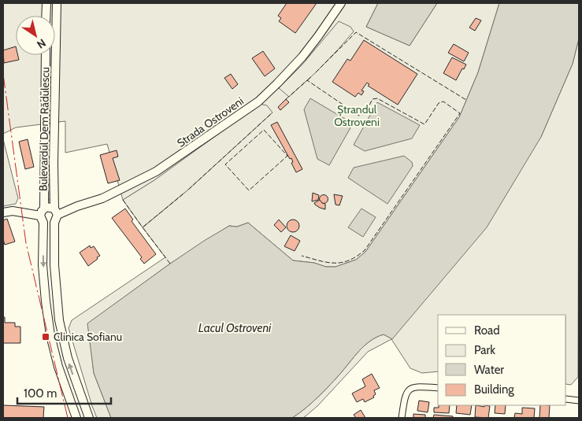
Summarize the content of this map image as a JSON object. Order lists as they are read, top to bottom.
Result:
{
  "streets": {
    "main road": ["Strada Ostroveni", "Bulevardul Dem Rădulescu"]
  },
  "crossings": [
    ["Strada Ostroveni", "Bulevardul Dem Rădulescu"]
  ],
  "water": ["Lacul Ostroveni"],
  "parks": ["Ștrandul Ostroveni"],
  "places": {
    "transit": ["Clinica Sofianu"]
  },
  "legend": [
    "Road",
    "Park",
    "Water",
    "Building"
  ],
  "scale_bar": "100 m",
  "north": "bottom right"
}
